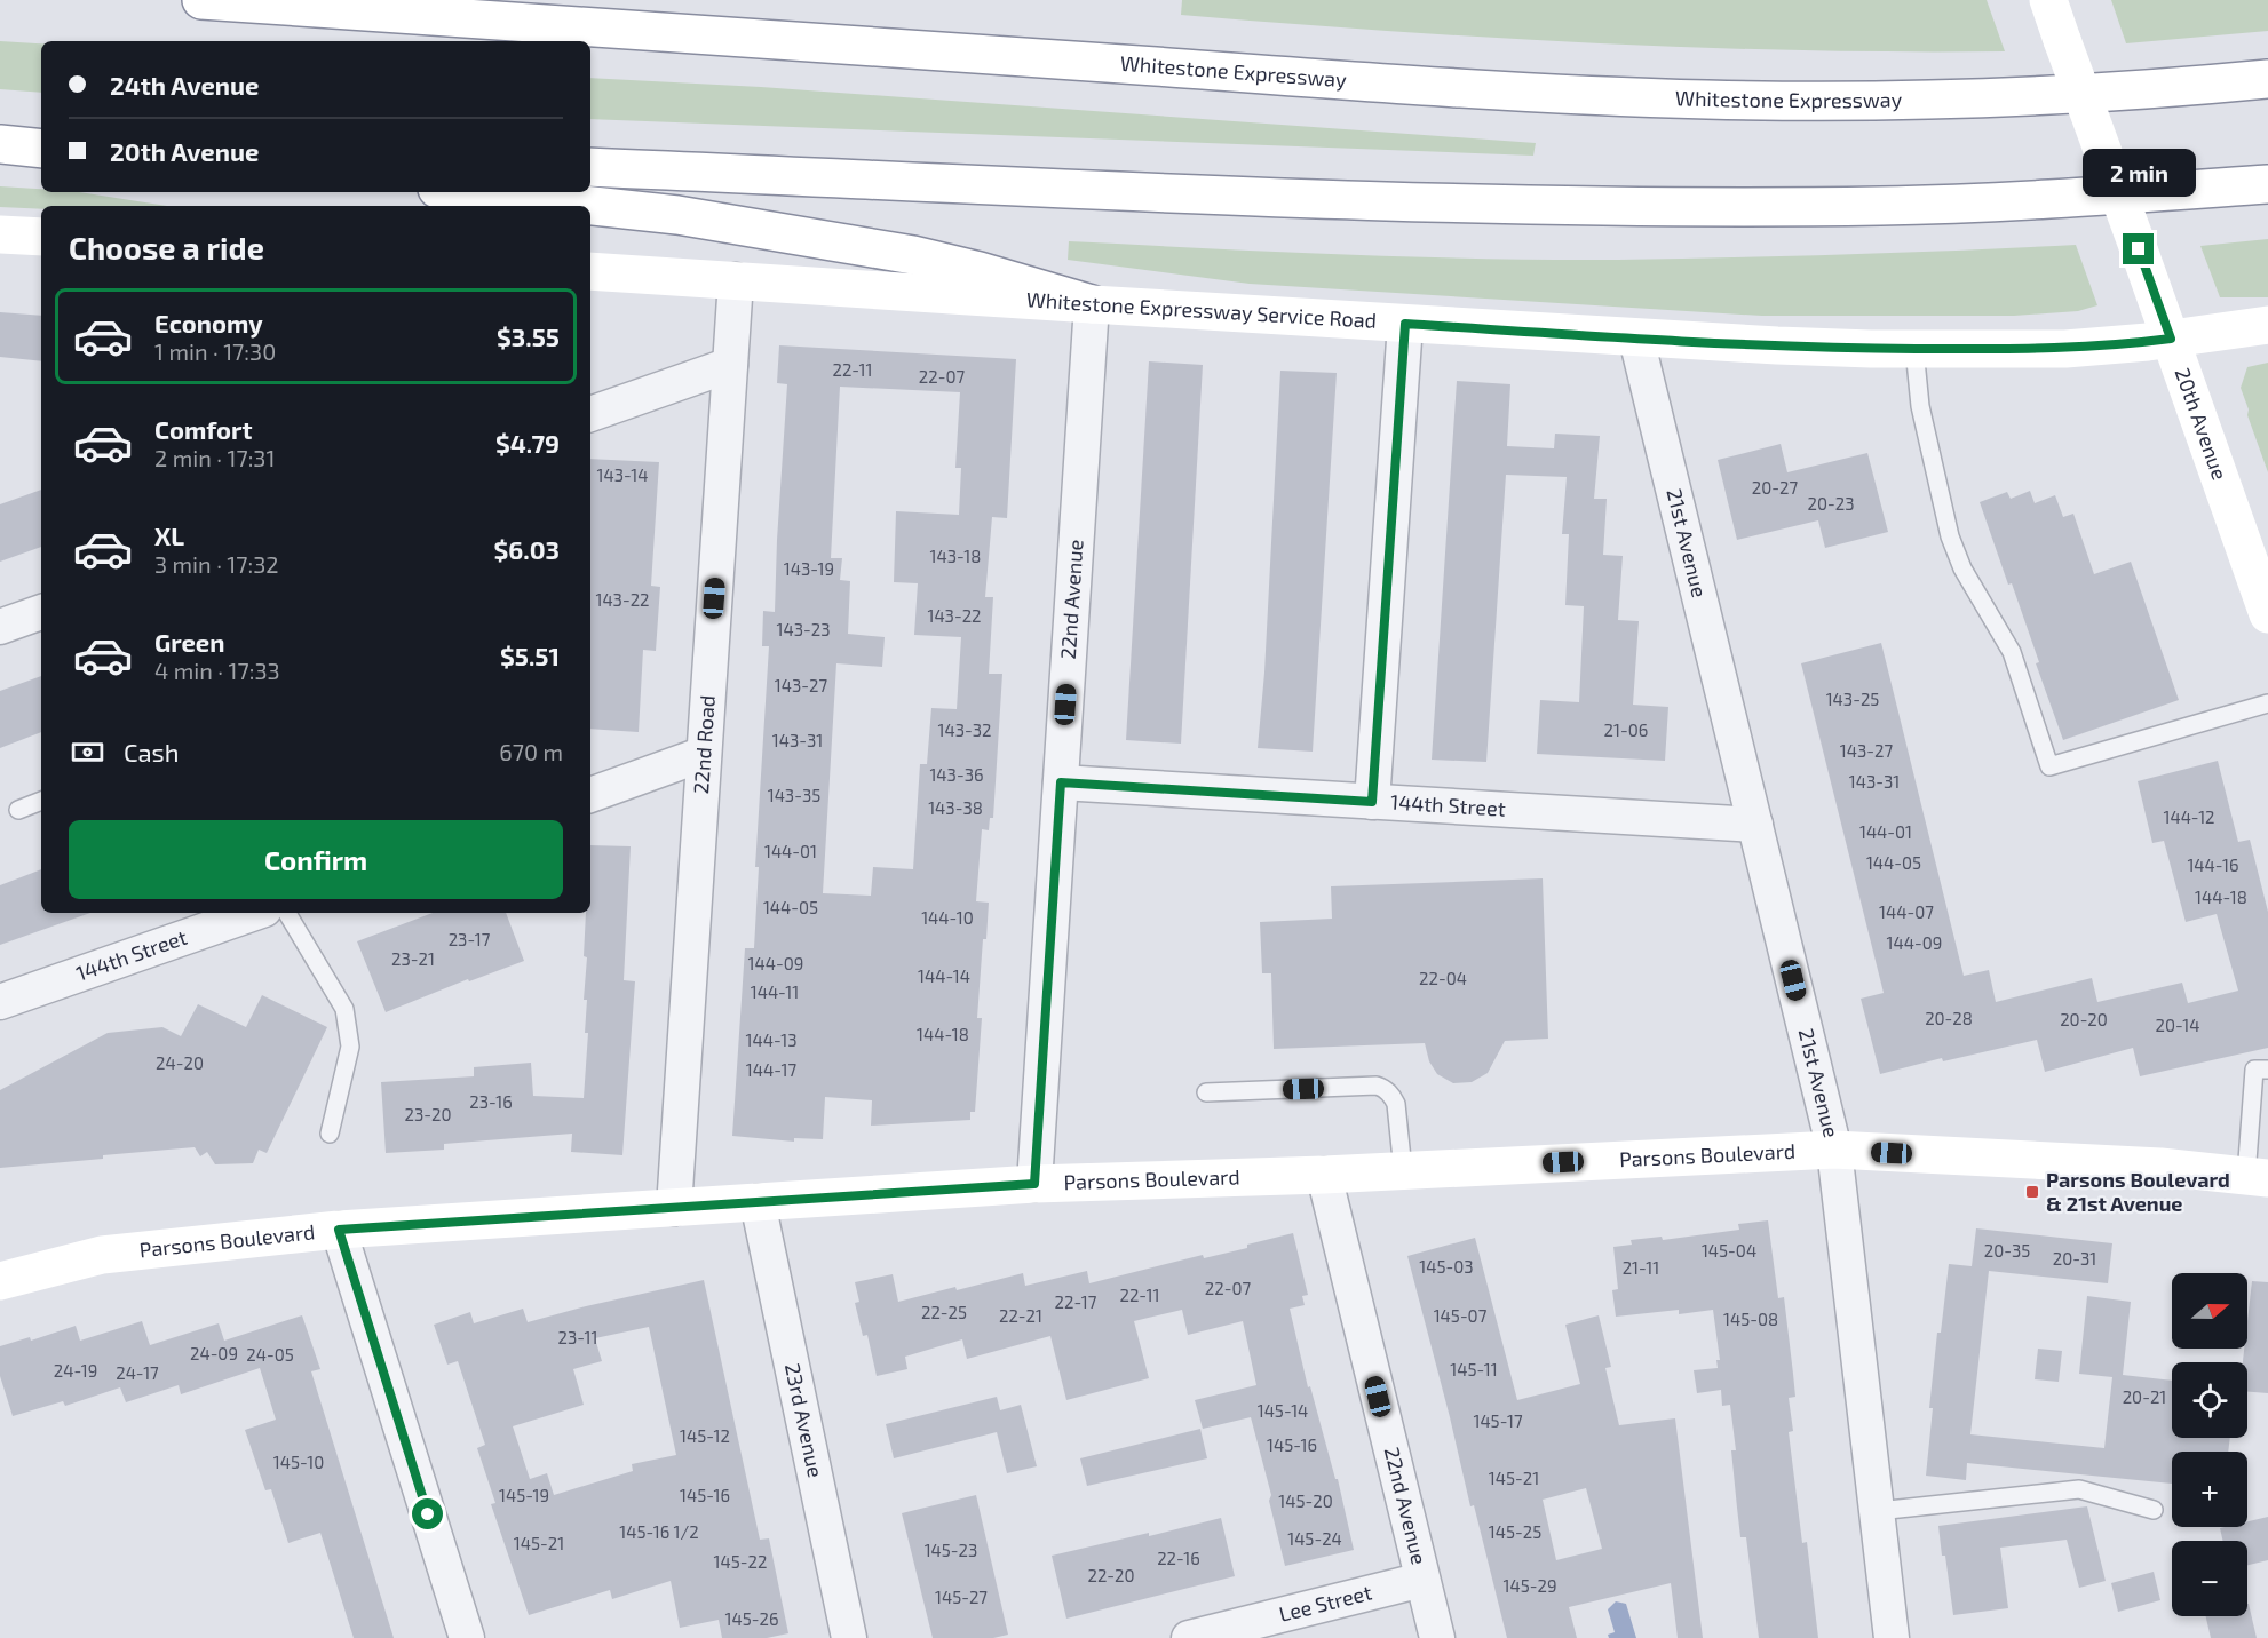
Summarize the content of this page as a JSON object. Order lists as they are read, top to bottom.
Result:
{
  "streets": {
    "main road": [
      "Whitestone Expressway",
      "Whitestone Expressway Service Road",
      "20th Avenue",
      "Parsons Boulevard"
    ],
    "street": [
      "21st Avenue",
      "22nd Avenue",
      "22nd Road",
      "144th Street",
      "23rd Avenue",
      "Lee Street"
    ]
  },
  "crossings": [
    ["Whitestone Expressway Service Road", "20th Avenue"],
    ["Whitestone Expressway Service Road", "21st Avenue"],
    ["Whitestone Expressway Service Road", "22nd Avenue"],
    ["Whitestone Expressway Service Road", "22nd Road"],
    ["21st Avenue", "144th Street"],
    ["21st Avenue", "Parsons Boulevard"],
    ["22nd Avenue", "144th Street"],
    ["22nd Avenue", "Parsons Boulevard"],
    ["22nd Avenue", "Lee Street"],
    ["22nd Road", "Parsons Boulevard"],
    ["Parsons Boulevard", "23rd Avenue"]
  ],
  "places": {
    "transit": ["Parsons Boulevard & 21st Avenue"]
  },
  "house_numbers": [
    "22-11",
    "22-07",
    "143-14",
    "20-27",
    "20-23",
    "143-18",
    "143-19",
    "143-22",
    "143-22",
    "143-23",
    "143-27",
    "143-25",
    "143-32",
    "21-06",
    "143-31",
    "143-27",
    "143-36",
    "143-31",
    "143-35",
    "143-38",
    "144-12",
    "144-01",
    "144-01",
    "144-05",
    "144-16",
    "144-18",
    "144-05",
    "144-07",
    "144-10",
    "23-17",
    "144-09",
    "23-21",
    "144-09",
    "144-14",
    "22-04",
    "144-11",
    "20-28",
    "20-20",
    "20-14",
    "144-18",
    "144-13",
    "24-20",
    "144-17",
    "23-16",
    "23-20",
    "145-04",
    "20-35",
    "20-31",
    "145-03",
    "21-11",
    "22-07",
    "22-11",
    "22-17",
    "22-25",
    "22-21",
    "145-07",
    "145-08",
    "23-11",
    "24-09",
    "24-05",
    "145-11",
    "24-19",
    "24-17",
    "20-21",
    "145-14",
    "145-17",
    "145-12",
    "145-16",
    "145-10",
    "145-21",
    "145-19",
    "145-16",
    "145-20",
    "145-16 1/2",
    "145-25",
    "145-24",
    "145-21",
    "145-23",
    "22-16",
    "145-22",
    "22-20",
    "145-29",
    "145-27",
    "145-26"
  ],
  "north": "right",
  "page": {
    "banner": ["24th Avenue", "20th Avenue"],
    "bubble": "2 min",
    "heading": "Choose a ride",
    "list": [
      {
        "name": "Economy",
        "note": "1 min · 17:30",
        "value": "$3.55"
      },
      {
        "name": "Comfort",
        "note": "2 min · 17:31",
        "value": "$4.79"
      },
      {
        "name": "XL",
        "note": "3 min · 17:32",
        "value": "$6.03"
      },
      {
        "name": "Green",
        "note": "4 min · 17:33",
        "value": "$5.51"
      }
    ],
    "pay": ["Cash", "670 m"],
    "buttons": "Confirm",
    "map_buttons": ["+", "−"]
  }
}
